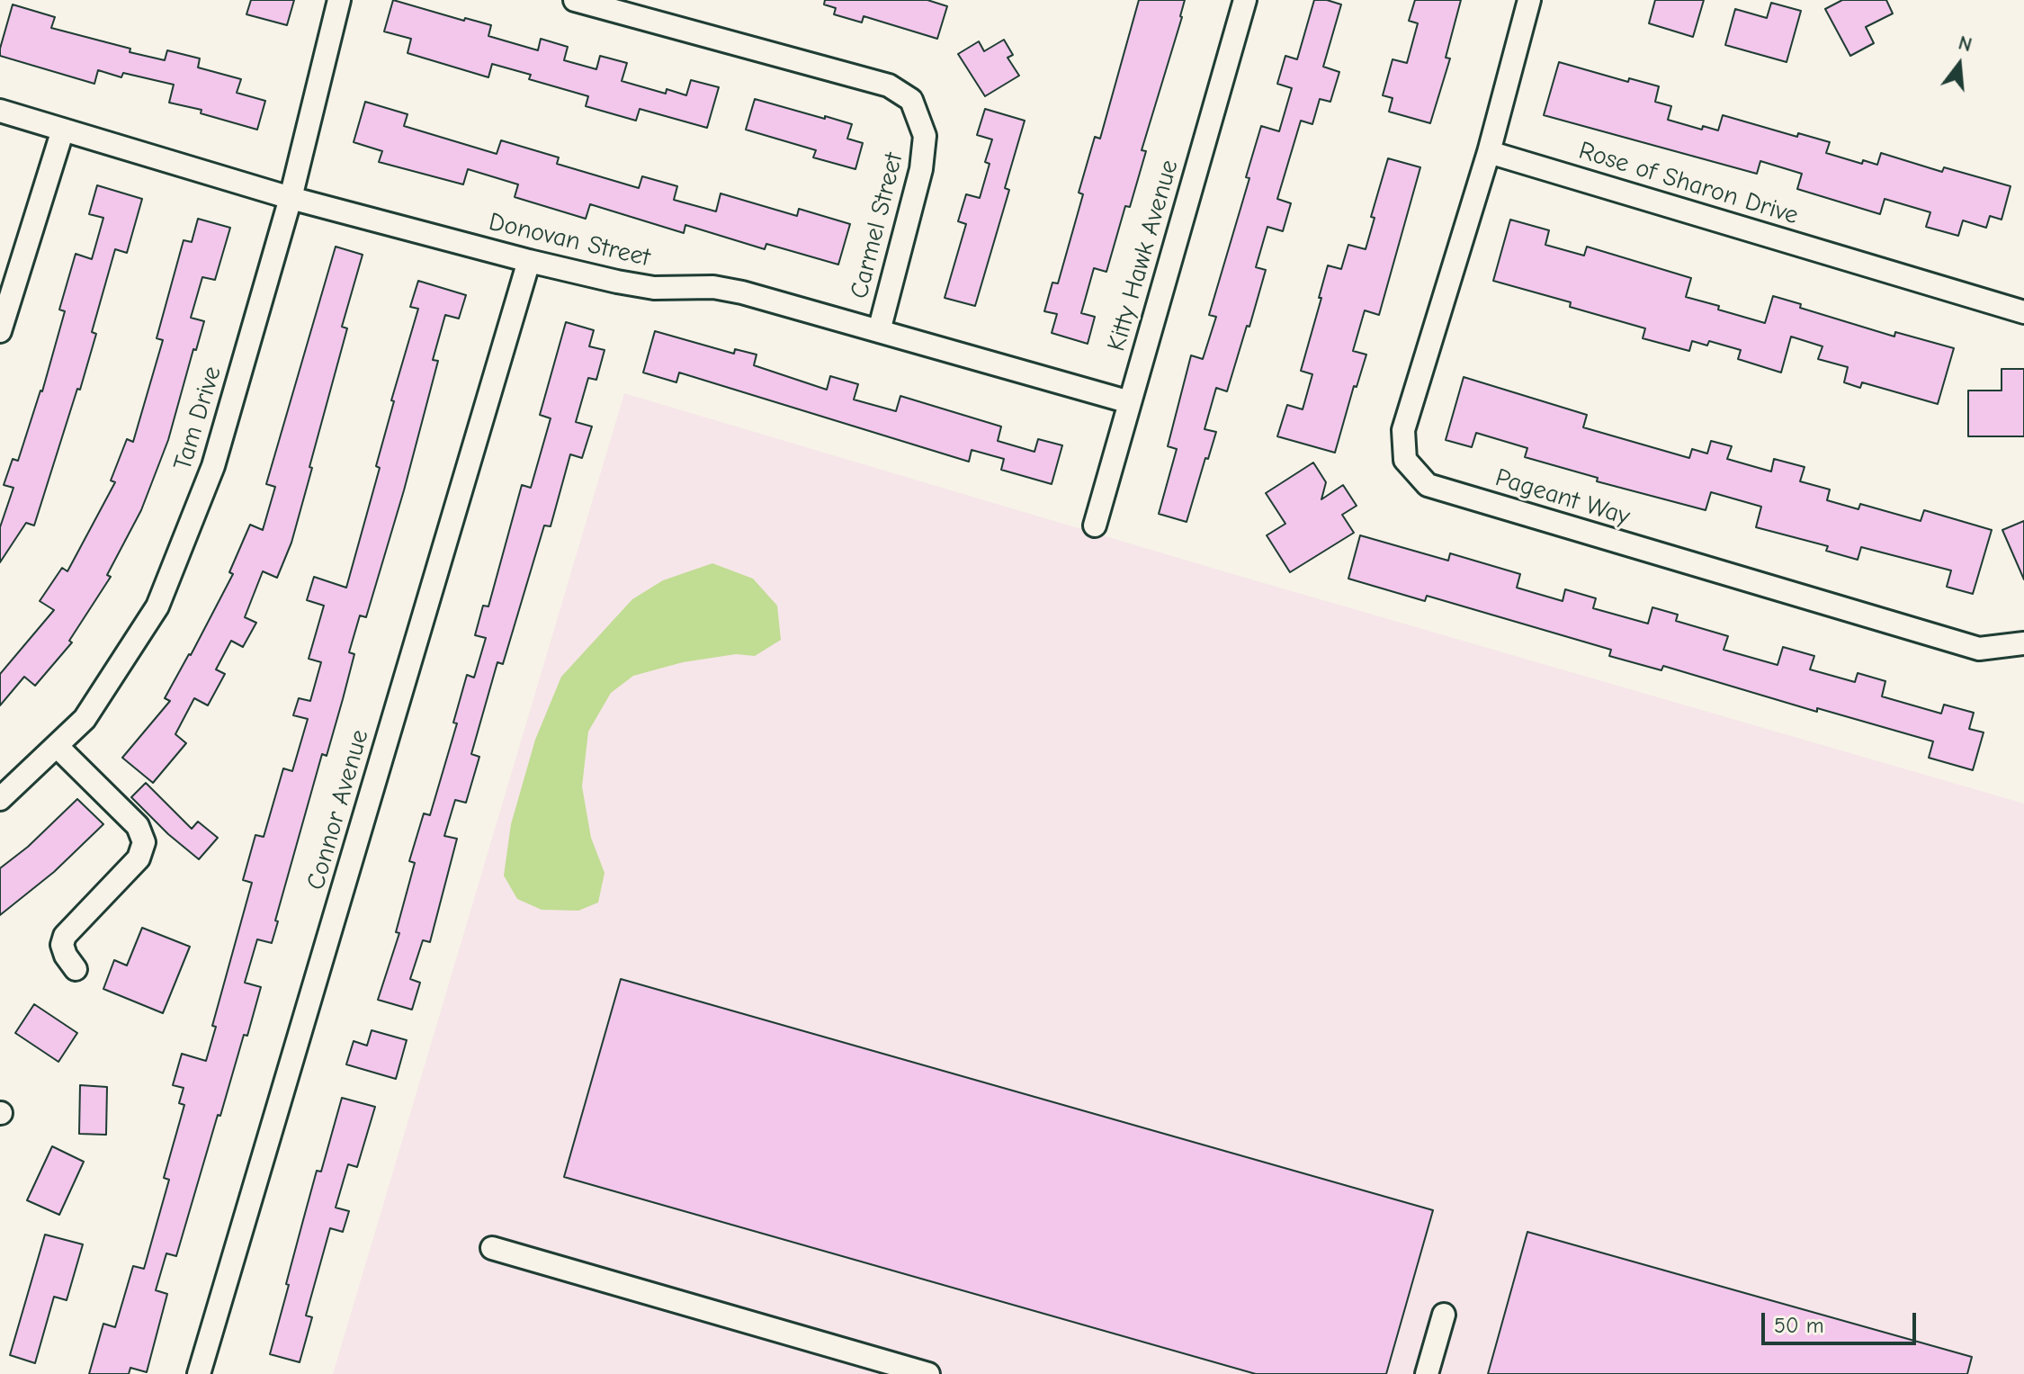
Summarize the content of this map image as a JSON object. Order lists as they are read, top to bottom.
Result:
{
  "streets": {
    "street": [
      "Rose of Sharon Drive",
      "Carmel Street",
      "Donovan Street",
      "Kitty Hawk Avenue",
      "Tam Drive",
      "Pageant Way",
      "Connor Avenue"
    ]
  },
  "crossings": [
    ["Rose of Sharon Drive", "Pageant Way"],
    ["Carmel Street", "Donovan Street"],
    ["Donovan Street", "Kitty Hawk Avenue"],
    ["Donovan Street", "Tam Drive"],
    ["Donovan Street", "Connor Avenue"]
  ],
  "scale_bar": "50 m",
  "north": "top"
}
